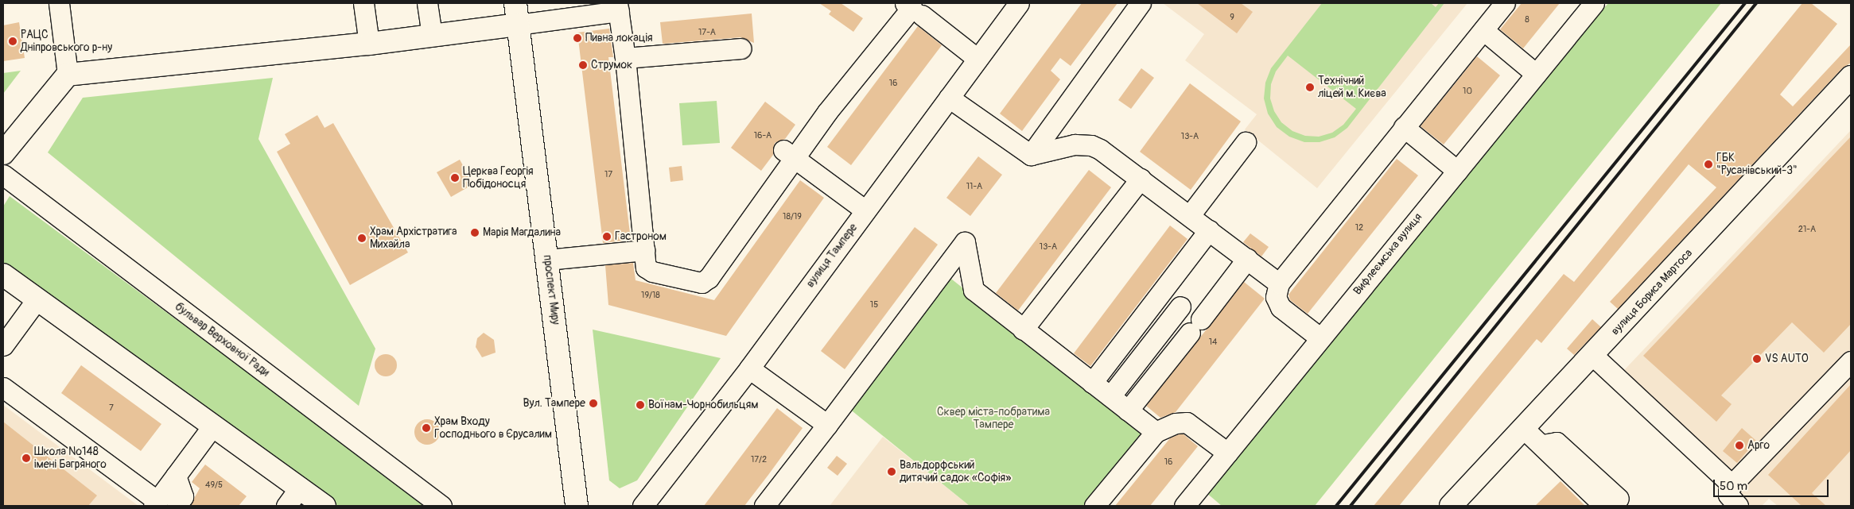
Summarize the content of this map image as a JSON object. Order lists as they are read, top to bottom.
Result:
{
  "streets": {
    "main road": ["проспект Миру", "вулиця Бориса Мартоса"],
    "street": ["Вифлеємська вулиця", "вулиця Тампере", "бульвар Верховної Ради"]
  },
  "parks": ["Сквер міста-побратима Тампере"],
  "places": [
    "Пивна локація",
    "РАЦС Дніпровського р-ну",
    "Струмок",
    "Технічний ліцей м. Києва",
    "ГБК \"Русанівський-3\"",
    "Церква Георгія Побідоносця",
    "Марія Магдалина",
    "Гастроном",
    "Храм Архістратига Михайла",
    "VS AUTO",
    "Вул. Тампере",
    "Воїнам-Чорнобильцям",
    "Храм Входу Господнього в Єрусалим",
    "Арго",
    "Школа №148 імені Багряного",
    "Вальдорфський дитячий садок «Софія»"
  ],
  "house_numbers": [
    "9",
    "8",
    "17-А",
    "16",
    "10",
    "16-А",
    "13-А",
    "17",
    "11-А",
    "18/19",
    "12",
    "21-А",
    "13-А",
    "19/18",
    "15",
    "14",
    "7",
    "17/2",
    "16",
    "49/5"
  ],
  "scale_bar": "50 m"
}
